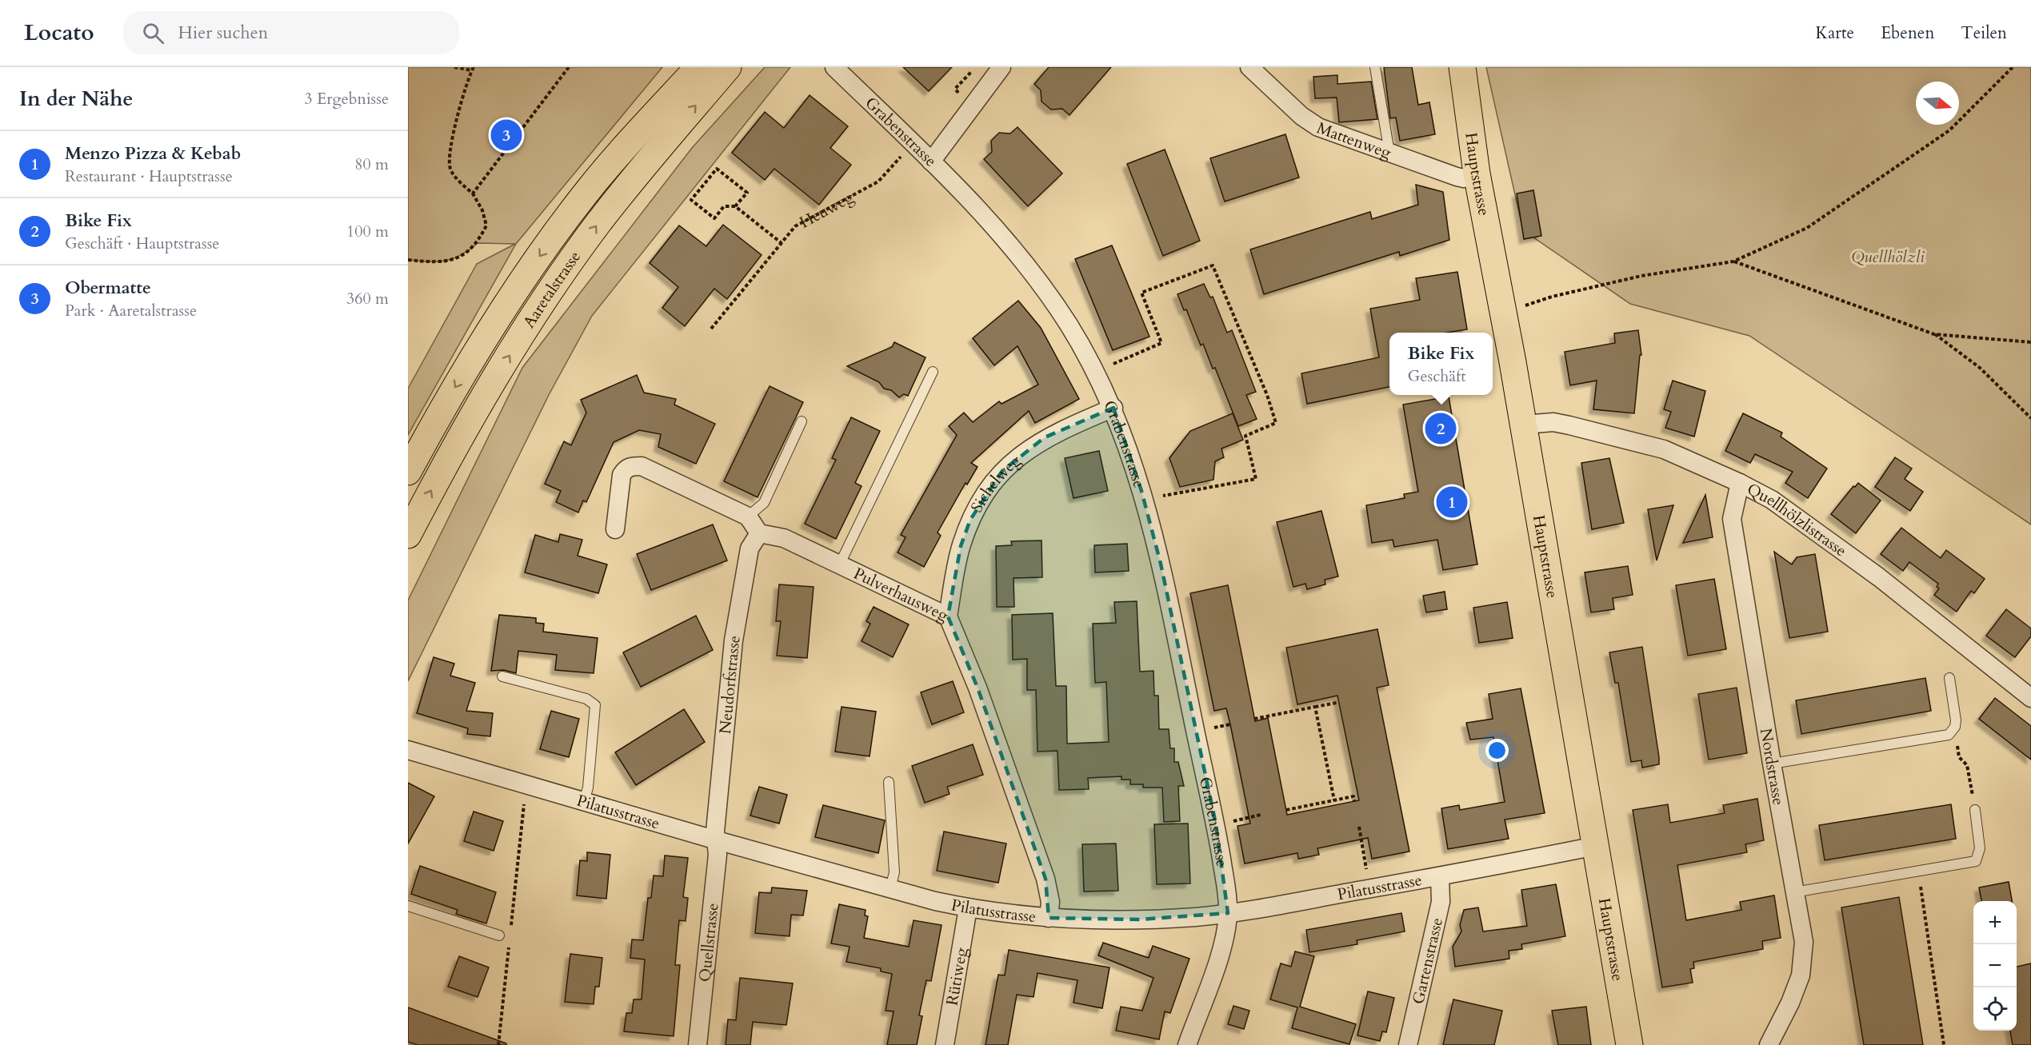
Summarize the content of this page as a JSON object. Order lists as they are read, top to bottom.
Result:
{
  "streets": {
    "main road": ["Hauptstrasse", "Aaretalstrasse"],
    "street": [
      "Grabenstrasse",
      "Mattenweg",
      "Sichelweg",
      "Quellhölzlistrasse",
      "Pulverhausweg",
      "Neudorfstrasse",
      "Nordstrasse",
      "Pilatusstrasse",
      "Quellstrasse",
      "Gartenstrasse",
      "Rütiweg"
    ],
    "path": ["Heuweg"]
  },
  "crossings": [
    ["Grabenstrasse", "Heuweg"],
    ["Grabenstrasse", "Sichelweg"],
    ["Grabenstrasse", "Pilatusstrasse"],
    ["Mattenweg", "Hauptstrasse"],
    ["Hauptstrasse", "Quellhölzlistrasse"],
    ["Hauptstrasse", "Pilatusstrasse"],
    ["Sichelweg", "Pulverhausweg"],
    ["Quellhölzlistrasse", "Nordstrasse"],
    ["Pulverhausweg", "Neudorfstrasse"],
    ["Pulverhausweg", "Pilatusstrasse"],
    ["Neudorfstrasse", "Pilatusstrasse"],
    ["Neudorfstrasse", "Quellstrasse"],
    ["Pilatusstrasse", "Quellstrasse"],
    ["Pilatusstrasse", "Gartenstrasse"],
    ["Pilatusstrasse", "Rütiweg"]
  ],
  "parks": ["Quellhölzli"],
  "north": "right",
  "page": {
    "header": "Locato",
    "search": "Hier suchen",
    "nav": ["Karte", "Ebenen", "Teilen"],
    "heading": ["In der Nähe", "3 Ergebnisse"],
    "pins": ["3", "2", "1"],
    "list": [
      {
        "mark": "1",
        "name": "Menzo Pizza & Kebab",
        "note": "Restaurant · Hauptstrasse",
        "value": "80 m"
      },
      {
        "mark": "2",
        "name": "Bike Fix",
        "note": "Geschäft · Hauptstrasse",
        "value": "100 m"
      },
      {
        "mark": "3",
        "name": "Obermatte",
        "note": "Park · Aaretalstrasse",
        "value": "360 m"
      }
    ],
    "popup": ["Bike Fix", "Geschäft"],
    "map_buttons": ["+", "−"]
  }
}
